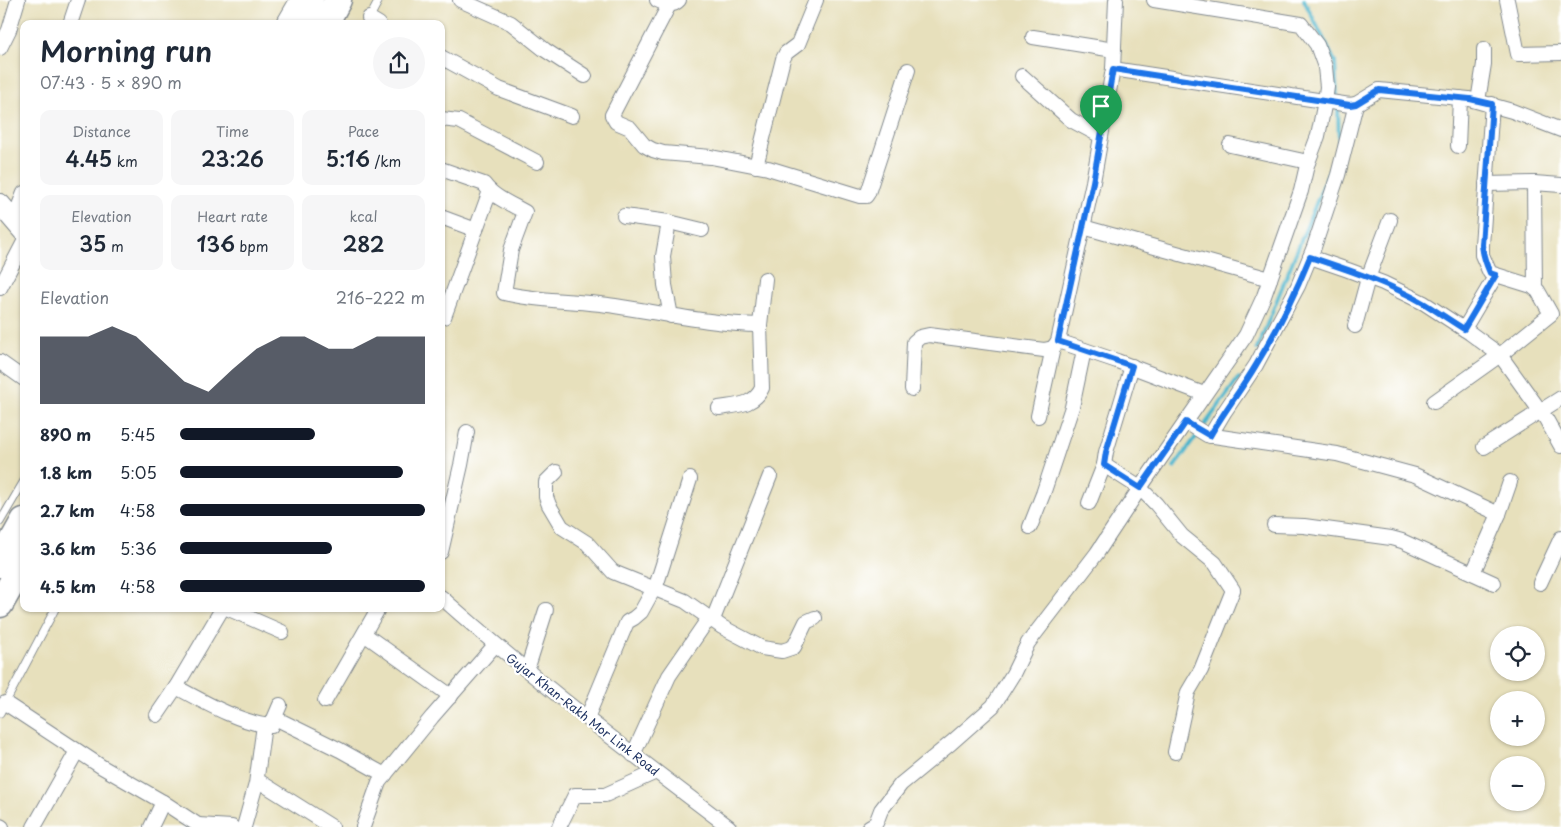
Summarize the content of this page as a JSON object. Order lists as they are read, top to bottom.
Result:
{
  "streets": {
    "street": ["Gujar Khan-Rakh Mor Link Road"]
  },
  "page": {
    "heading": ["Morning run", "07:43 · 5 × 890 m"],
    "stats": [
      ["Distance", "4.45 km"],
      ["Time", "23:26"],
      ["Pace", "5:16 /km"],
      ["Elevation", "35 m"],
      ["Heart rate", "136 bpm"],
      ["kcal", "282"]
    ],
    "chart": ["Elevation", "216–222 m"],
    "list": [
      {
        "name": "890 m",
        "note": "5:45"
      },
      {
        "name": "1.8 km",
        "note": "5:05"
      },
      {
        "name": "2.7 km",
        "note": "4:58"
      },
      {
        "name": "3.6 km",
        "note": "5:36"
      },
      {
        "name": "4.5 km",
        "note": "4:58"
      }
    ],
    "map_buttons": ["+", "−"]
  }
}
